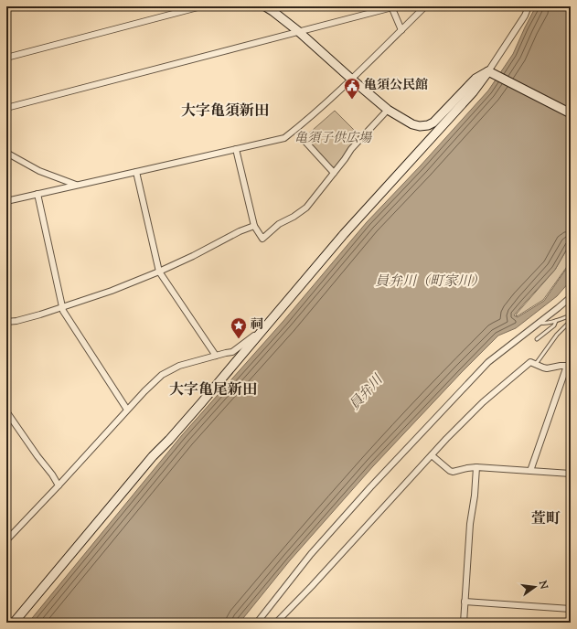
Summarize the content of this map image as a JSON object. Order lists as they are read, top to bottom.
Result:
{
  "districts": ["大字亀須新田", "大字亀尾新田", "萱町"],
  "water": ["員弁川（町家川）", "員弁川"],
  "parks": ["亀須子供広場"],
  "places": {
    "public building": ["亀須公民館"],
    "place": ["祠"]
  },
  "north": "right"
}
